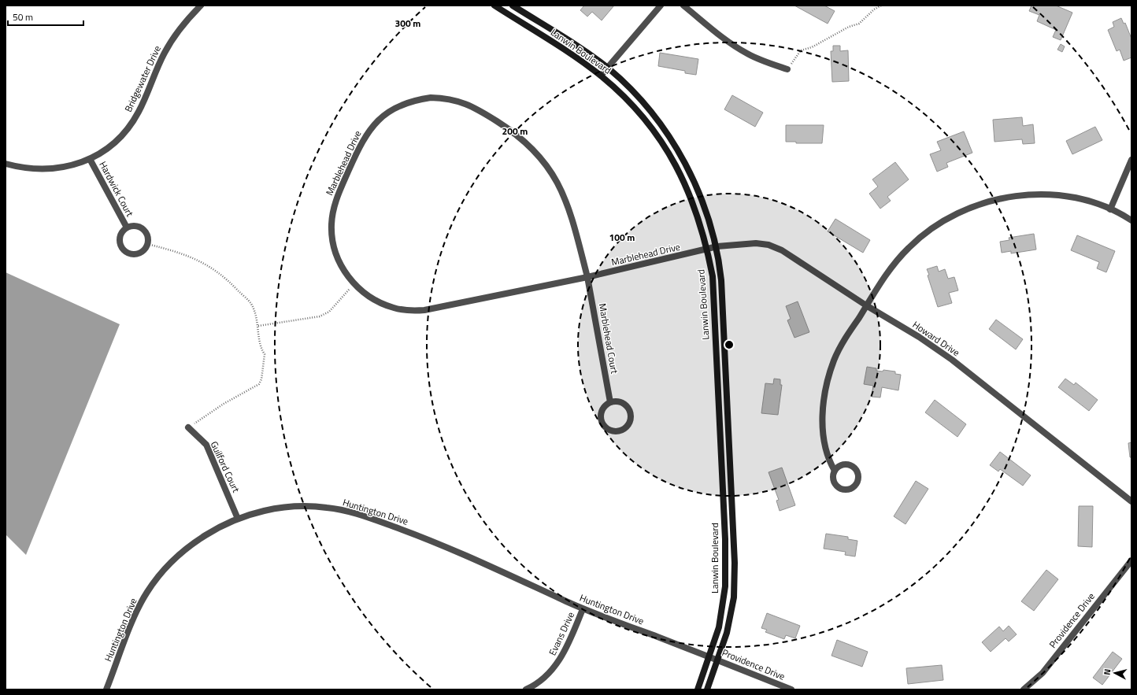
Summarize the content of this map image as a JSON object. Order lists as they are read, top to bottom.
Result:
{
  "streets": {
    "street": [
      "Lanwin Boulevard",
      "Bridgewater Drive",
      "Marblehead Drive",
      "Hardwick Court",
      "Marblehead Court",
      "Howard Drive",
      "Guilford Court",
      "Huntington Drive",
      "Providence Drive",
      "Evans Drive"
    ]
  },
  "crossings": [
    ["Lanwin Boulevard", "Marblehead Drive"],
    ["Lanwin Boulevard", "Howard Drive"],
    ["Lanwin Boulevard", "Huntington Drive"],
    ["Lanwin Boulevard", "Providence Drive"],
    ["Bridgewater Drive", "Hardwick Court"],
    ["Marblehead Drive", "Marblehead Court"],
    ["Marblehead Drive", "Howard Drive"],
    ["Guilford Court", "Huntington Drive"],
    ["Huntington Drive", "Providence Drive"],
    ["Huntington Drive", "Evans Drive"]
  ],
  "scale_bar": "50 m",
  "north": "left",
  "rings": ["300 m", "200 m", "100 m"]
}
